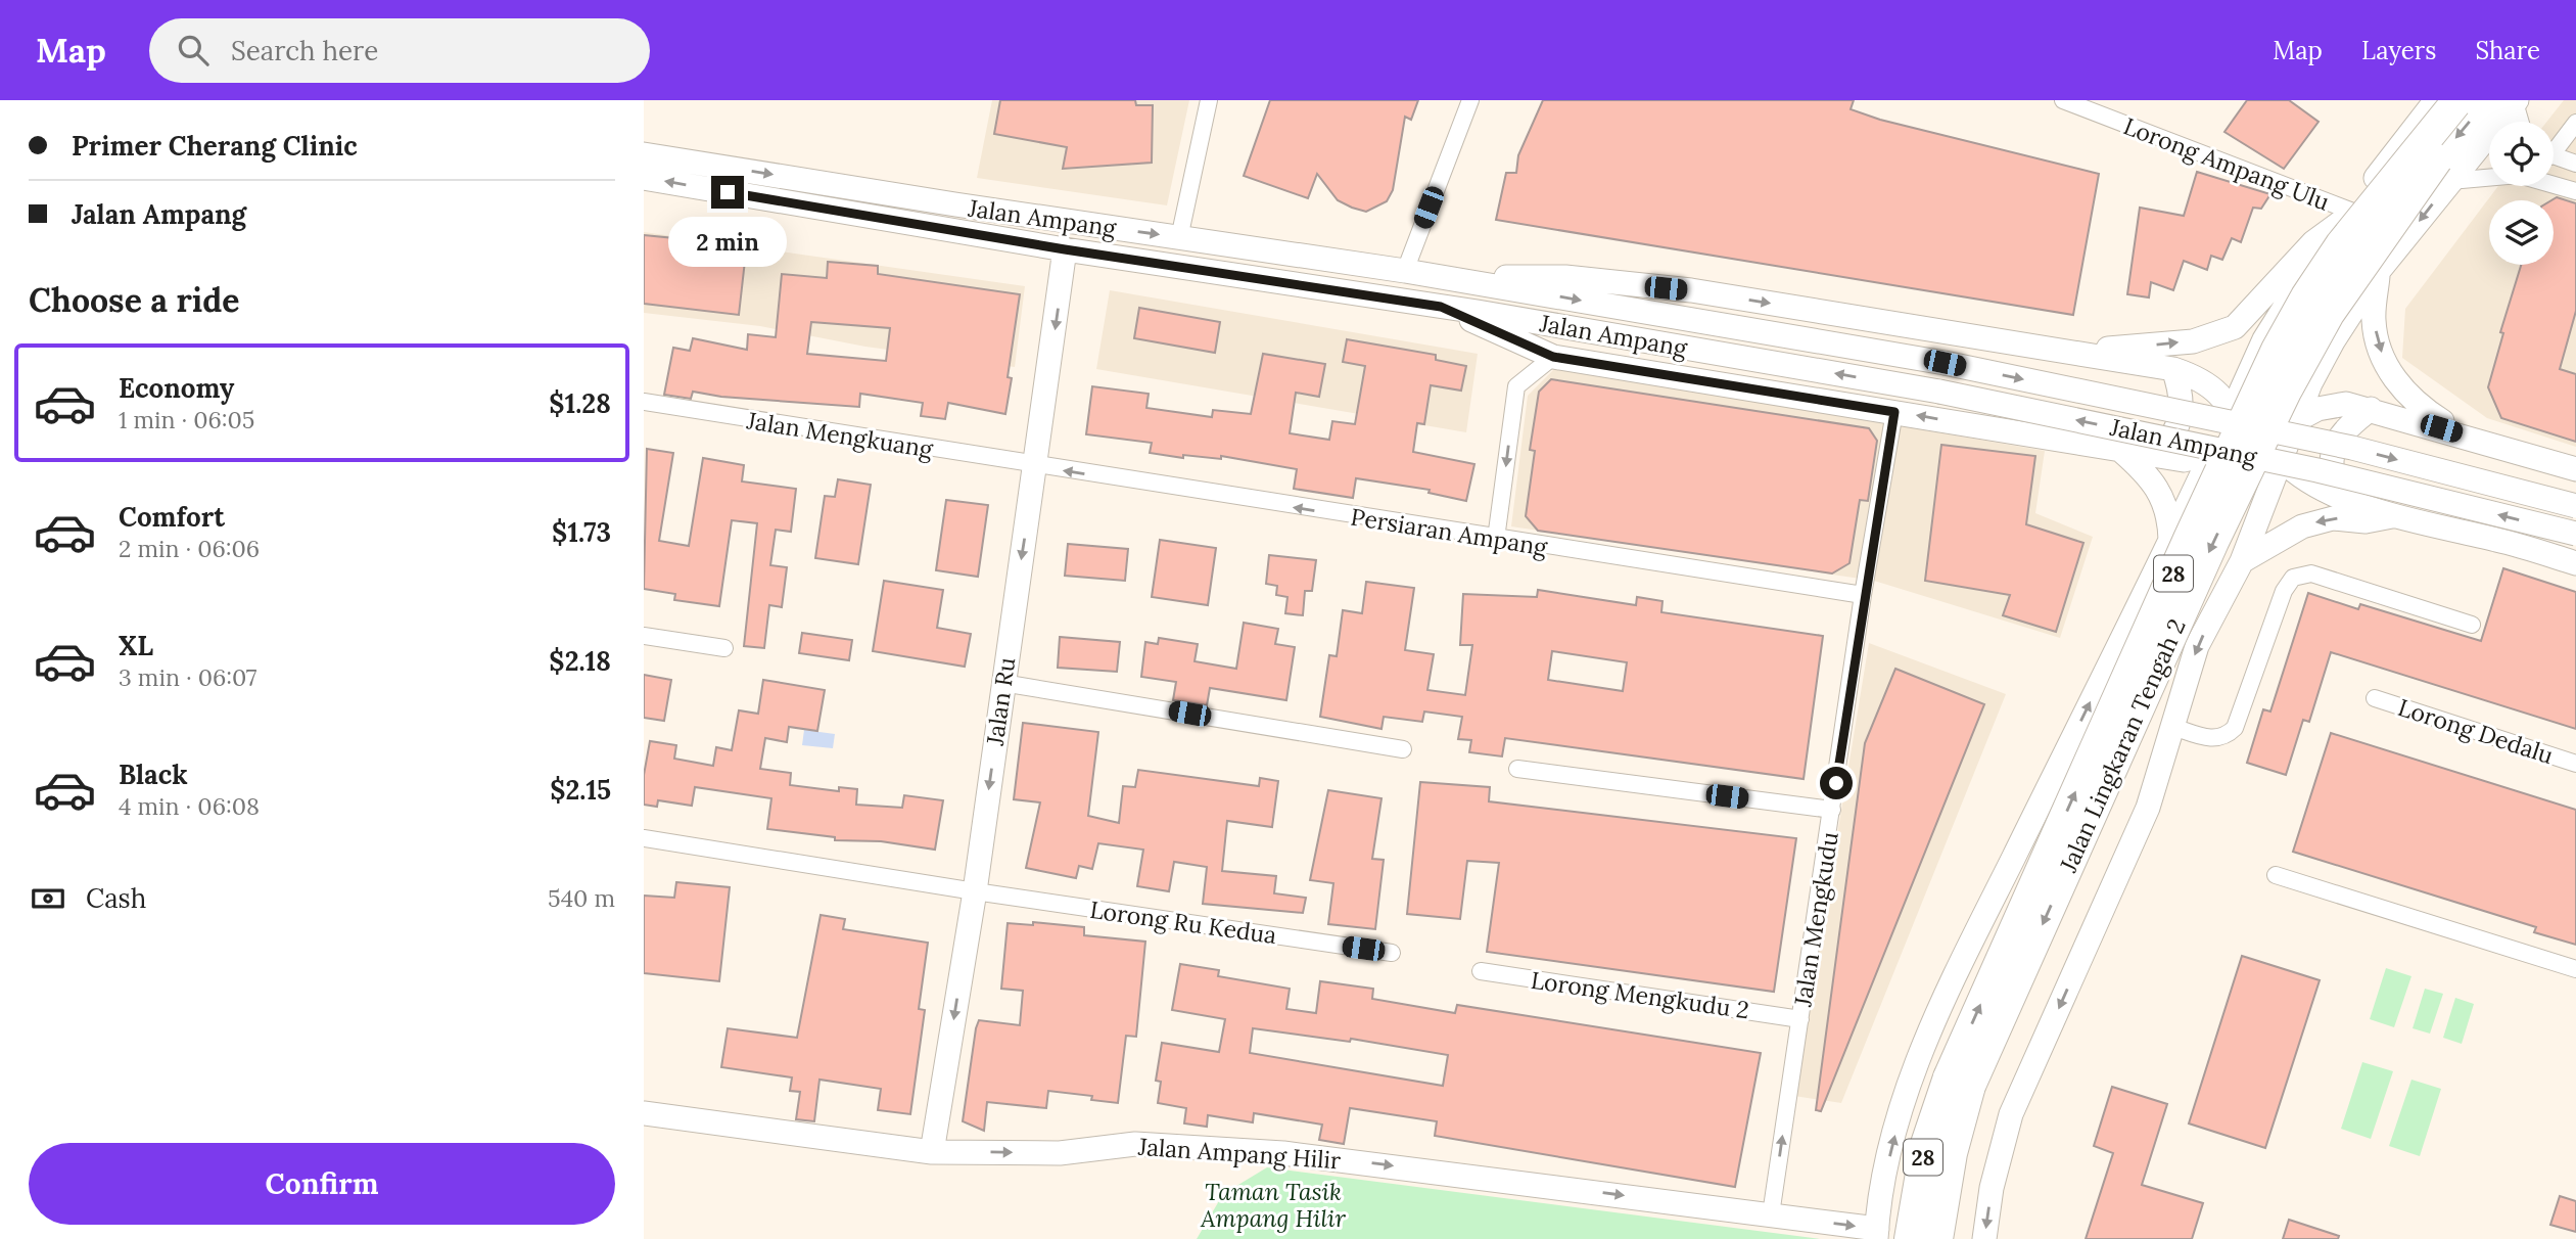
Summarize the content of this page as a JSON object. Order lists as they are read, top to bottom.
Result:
{
  "streets": {
    "highway": ["28", "Jalan Lingkaran Tengah 2"],
    "main road": ["Jalan Ampang", "Jalan Ru", "Jalan Ampang Hilir"],
    "street": [
      "Lorong Ampang Ulu",
      "Jalan Mengkuang",
      "Persiaran Ampang",
      "Lorong Dedalu",
      "Jalan Mengkudu",
      "Lorong Ru Kedua",
      "Lorong Mengkudu 2"
    ]
  },
  "crossings": [
    ["Jalan Ampang", "Jalan Ru"],
    ["Jalan Mengkuang", "Persiaran Ampang"],
    ["Jalan Mengkuang", "Jalan Ru"],
    ["Persiaran Ampang", "Jalan Ru"],
    ["Persiaran Ampang", "Jalan Mengkudu"],
    ["Jalan Ru", "Lorong Ru Kedua"],
    ["Jalan Ru", "Jalan Ampang Hilir"],
    ["Jalan Mengkudu", "Lorong Mengkudu 2"],
    ["Jalan Mengkudu", "Jalan Ampang Hilir"]
  ],
  "one_way": ["Persiaran Ampang", "Jalan Ru", "Jalan Ampang Hilir"],
  "parks": ["Taman Tasik Ampang Hilir"],
  "page": {
    "header": "Map",
    "search": "Search here",
    "nav": ["Map", "Layers", "Share"],
    "banner": ["Primer Cherang Clinic", "Jalan Ampang"],
    "bubble": "2 min",
    "heading": "Choose a ride",
    "list": [
      {
        "name": "Economy",
        "note": "1 min · 06:05",
        "value": "$1.28"
      },
      {
        "name": "Comfort",
        "note": "2 min · 06:06",
        "value": "$1.73"
      },
      {
        "name": "XL",
        "note": "3 min · 06:07",
        "value": "$2.18"
      },
      {
        "name": "Black",
        "note": "4 min · 06:08",
        "value": "$2.15"
      }
    ],
    "pay": ["Cash", "540 m"],
    "buttons": "Confirm"
  }
}
